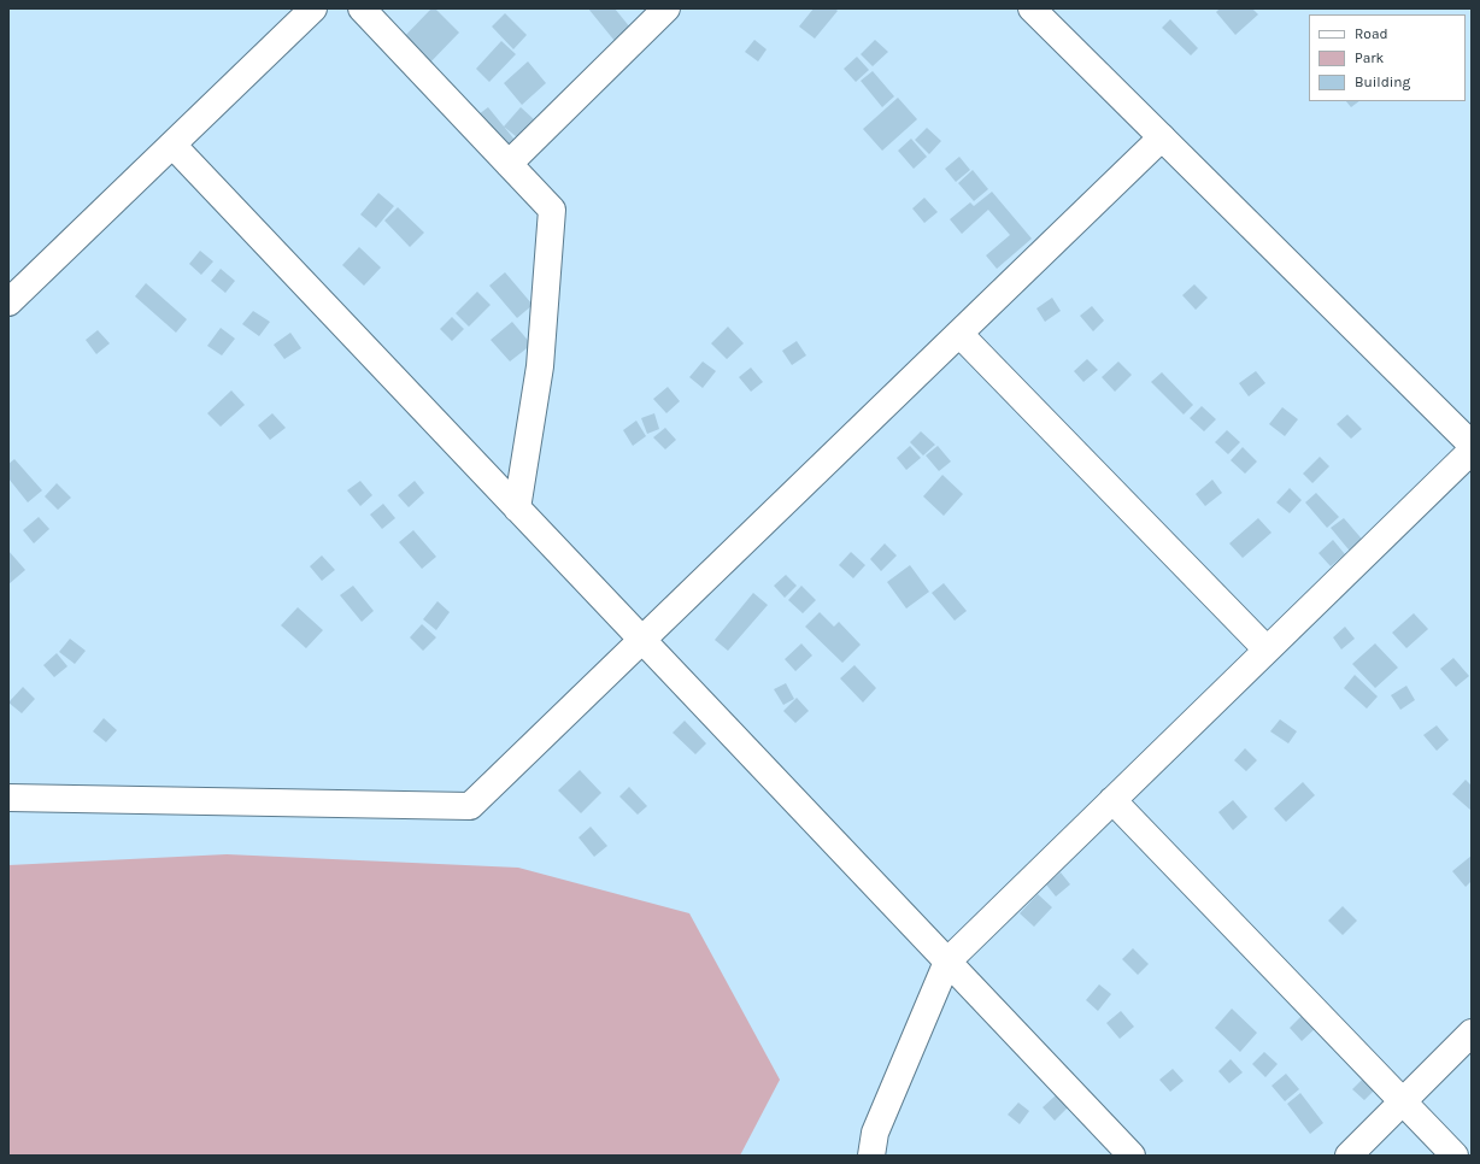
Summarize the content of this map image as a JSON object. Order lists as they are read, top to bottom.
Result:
{
  "legend": ["Road", "Park", "Building"]
}
